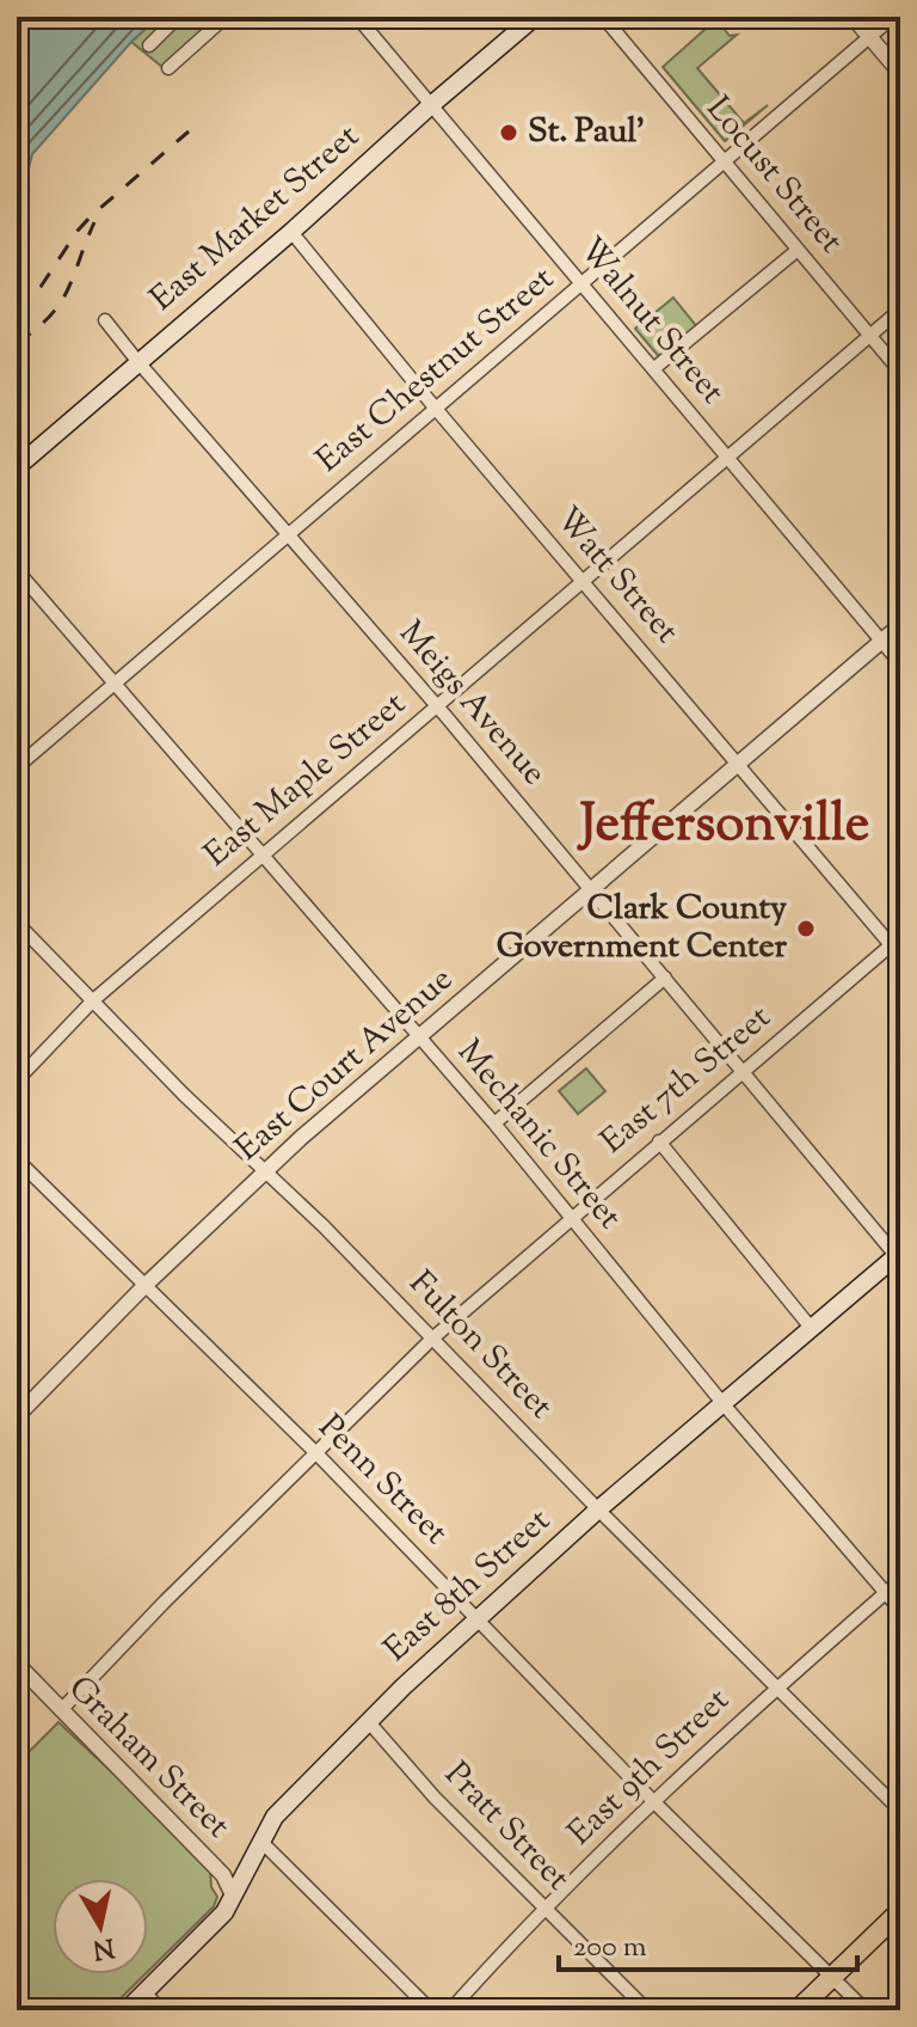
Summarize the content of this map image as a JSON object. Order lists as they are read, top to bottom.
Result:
{
  "streets": {
    "main road": ["East Market Street", "East 8th Street"],
    "street": [
      "Locust Street",
      "Walnut Street",
      "East Chestnut Street",
      "Watt Street",
      "Meigs Avenue",
      "East Maple Street",
      "East Court Avenue",
      "East 7th Street",
      "Mechanic Street",
      "Fulton Street",
      "Penn Street",
      "Graham Street",
      "East 9th Street",
      "Pratt Street"
    ]
  },
  "crossings": [
    ["Locust Street", "East Chestnut Street"],
    ["Locust Street", "East Maple Street"],
    ["East Market Street", "Walnut Street"],
    ["East Market Street", "Watt Street"],
    ["East Market Street", "Meigs Avenue"],
    ["Walnut Street", "East Chestnut Street"],
    ["Walnut Street", "East Maple Street"],
    ["Walnut Street", "East Court Avenue"],
    ["East Chestnut Street", "Watt Street"],
    ["East Chestnut Street", "Meigs Avenue"],
    ["East Chestnut Street", "Mechanic Street"],
    ["Watt Street", "East Maple Street"],
    ["Watt Street", "East Court Avenue"],
    ["Watt Street", "East 7th Street"],
    ["Meigs Avenue", "East Maple Street"],
    ["Meigs Avenue", "East Court Avenue"],
    ["Meigs Avenue", "East 7th Street"],
    ["Meigs Avenue", "East 8th Street"],
    ["East Maple Street", "Mechanic Street"],
    ["East Maple Street", "Fulton Street"],
    ["East Court Avenue", "Mechanic Street"],
    ["East Court Avenue", "Fulton Street"],
    ["East Court Avenue", "Penn Street"],
    ["East 7th Street", "Mechanic Street"],
    ["East 7th Street", "Fulton Street"],
    ["East 7th Street", "Penn Street"],
    ["East 7th Street", "Graham Street"],
    ["Mechanic Street", "East 8th Street"],
    ["Mechanic Street", "East 9th Street"],
    ["Fulton Street", "East 8th Street"],
    ["Fulton Street", "East 9th Street"],
    ["Penn Street", "East 8th Street"],
    ["Penn Street", "East 9th Street"],
    ["East 8th Street", "Graham Street"],
    ["East 8th Street", "Pratt Street"],
    ["East 9th Street", "Pratt Street"]
  ],
  "districts": ["Jeffersonville"],
  "places": ["St. Paul'", "Clark County Government Center"],
  "scale_bar": "200 m",
  "north": "bottom"
}
